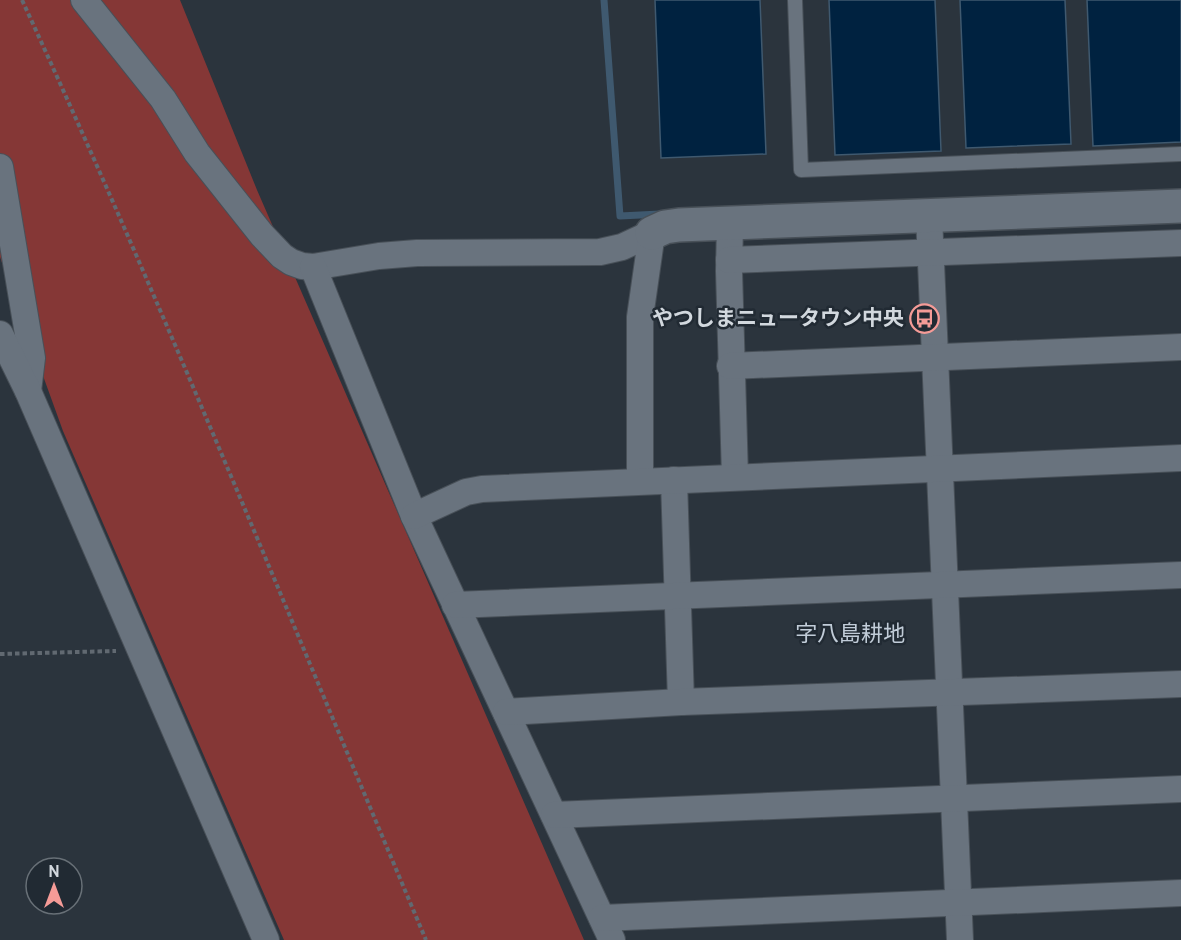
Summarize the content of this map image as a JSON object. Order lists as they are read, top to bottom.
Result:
{
  "districts": ["字八島耕地"],
  "places": {
    "bus stop": ["やつしまニュータウン中央"]
  },
  "north": "top"
}
